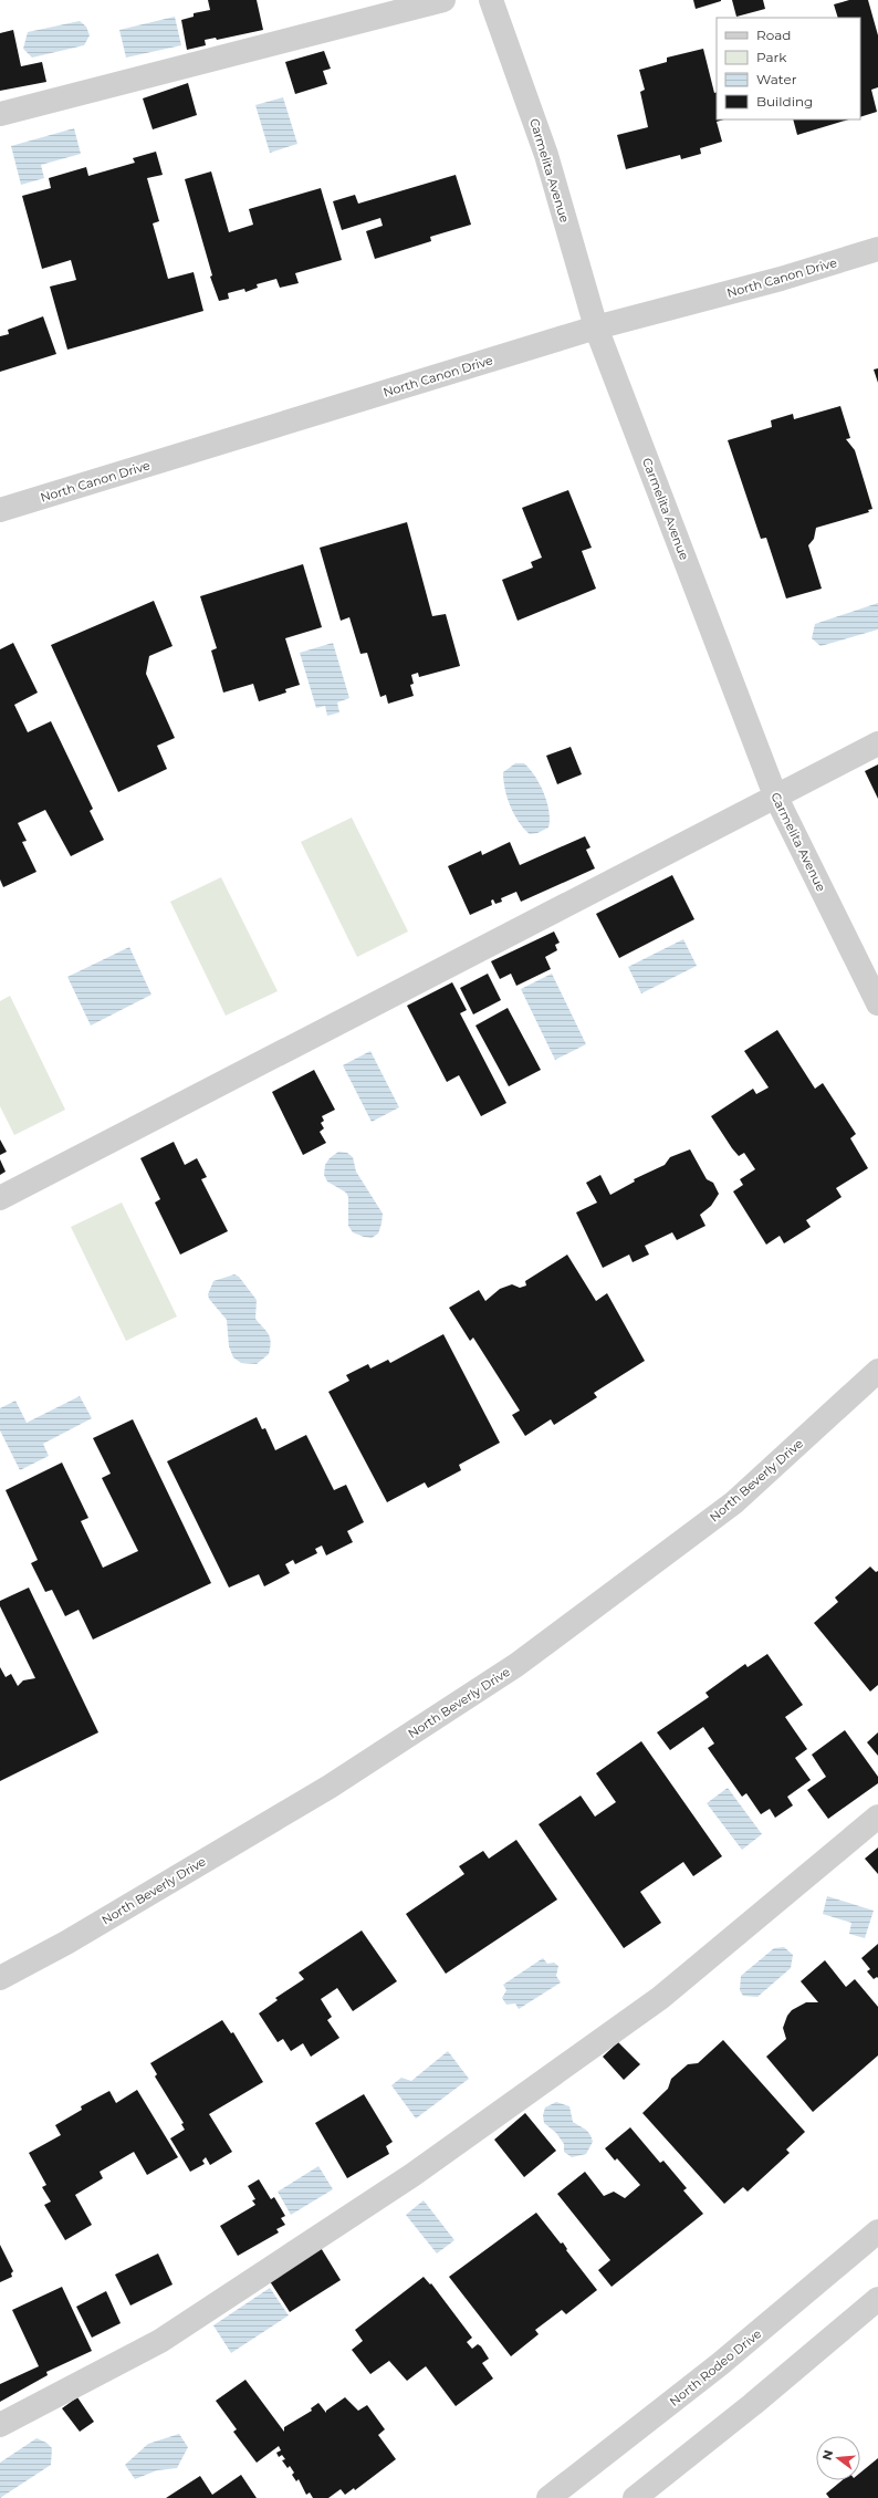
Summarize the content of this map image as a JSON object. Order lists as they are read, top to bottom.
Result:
{
  "streets": {
    "street": [
      "Carmelita Avenue",
      "North Canon Drive",
      "North Beverly Drive",
      "North Rodeo Drive"
    ]
  },
  "crossings": [
    ["Carmelita Avenue", "North Canon Drive"]
  ],
  "legend": [
    "Road",
    "Park",
    "Water",
    "Building"
  ],
  "north": "left"
}
